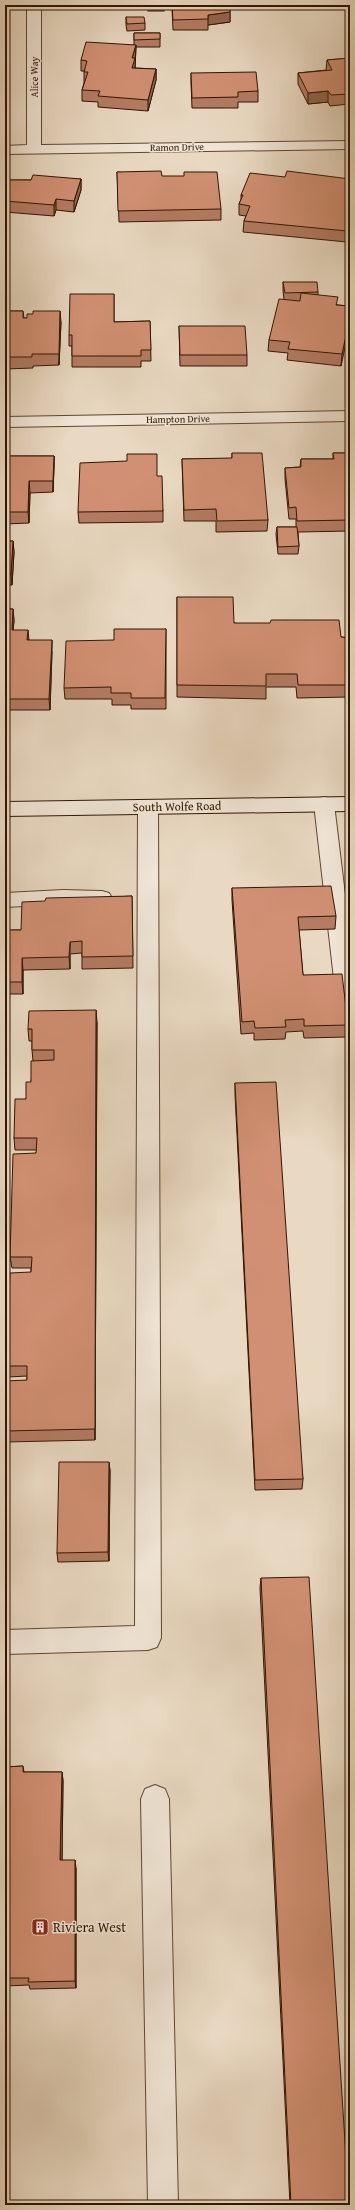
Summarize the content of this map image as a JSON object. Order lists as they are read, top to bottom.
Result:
{
  "streets": {
    "street": [
      "Alice Way",
      "Ramon Drive",
      "Hampton Drive",
      "South Wolfe Road"
    ]
  },
  "crossings": [
    ["Alice Way", "Ramon Drive"]
  ],
  "places": {
    "building": ["Riviera West"]
  }
}
